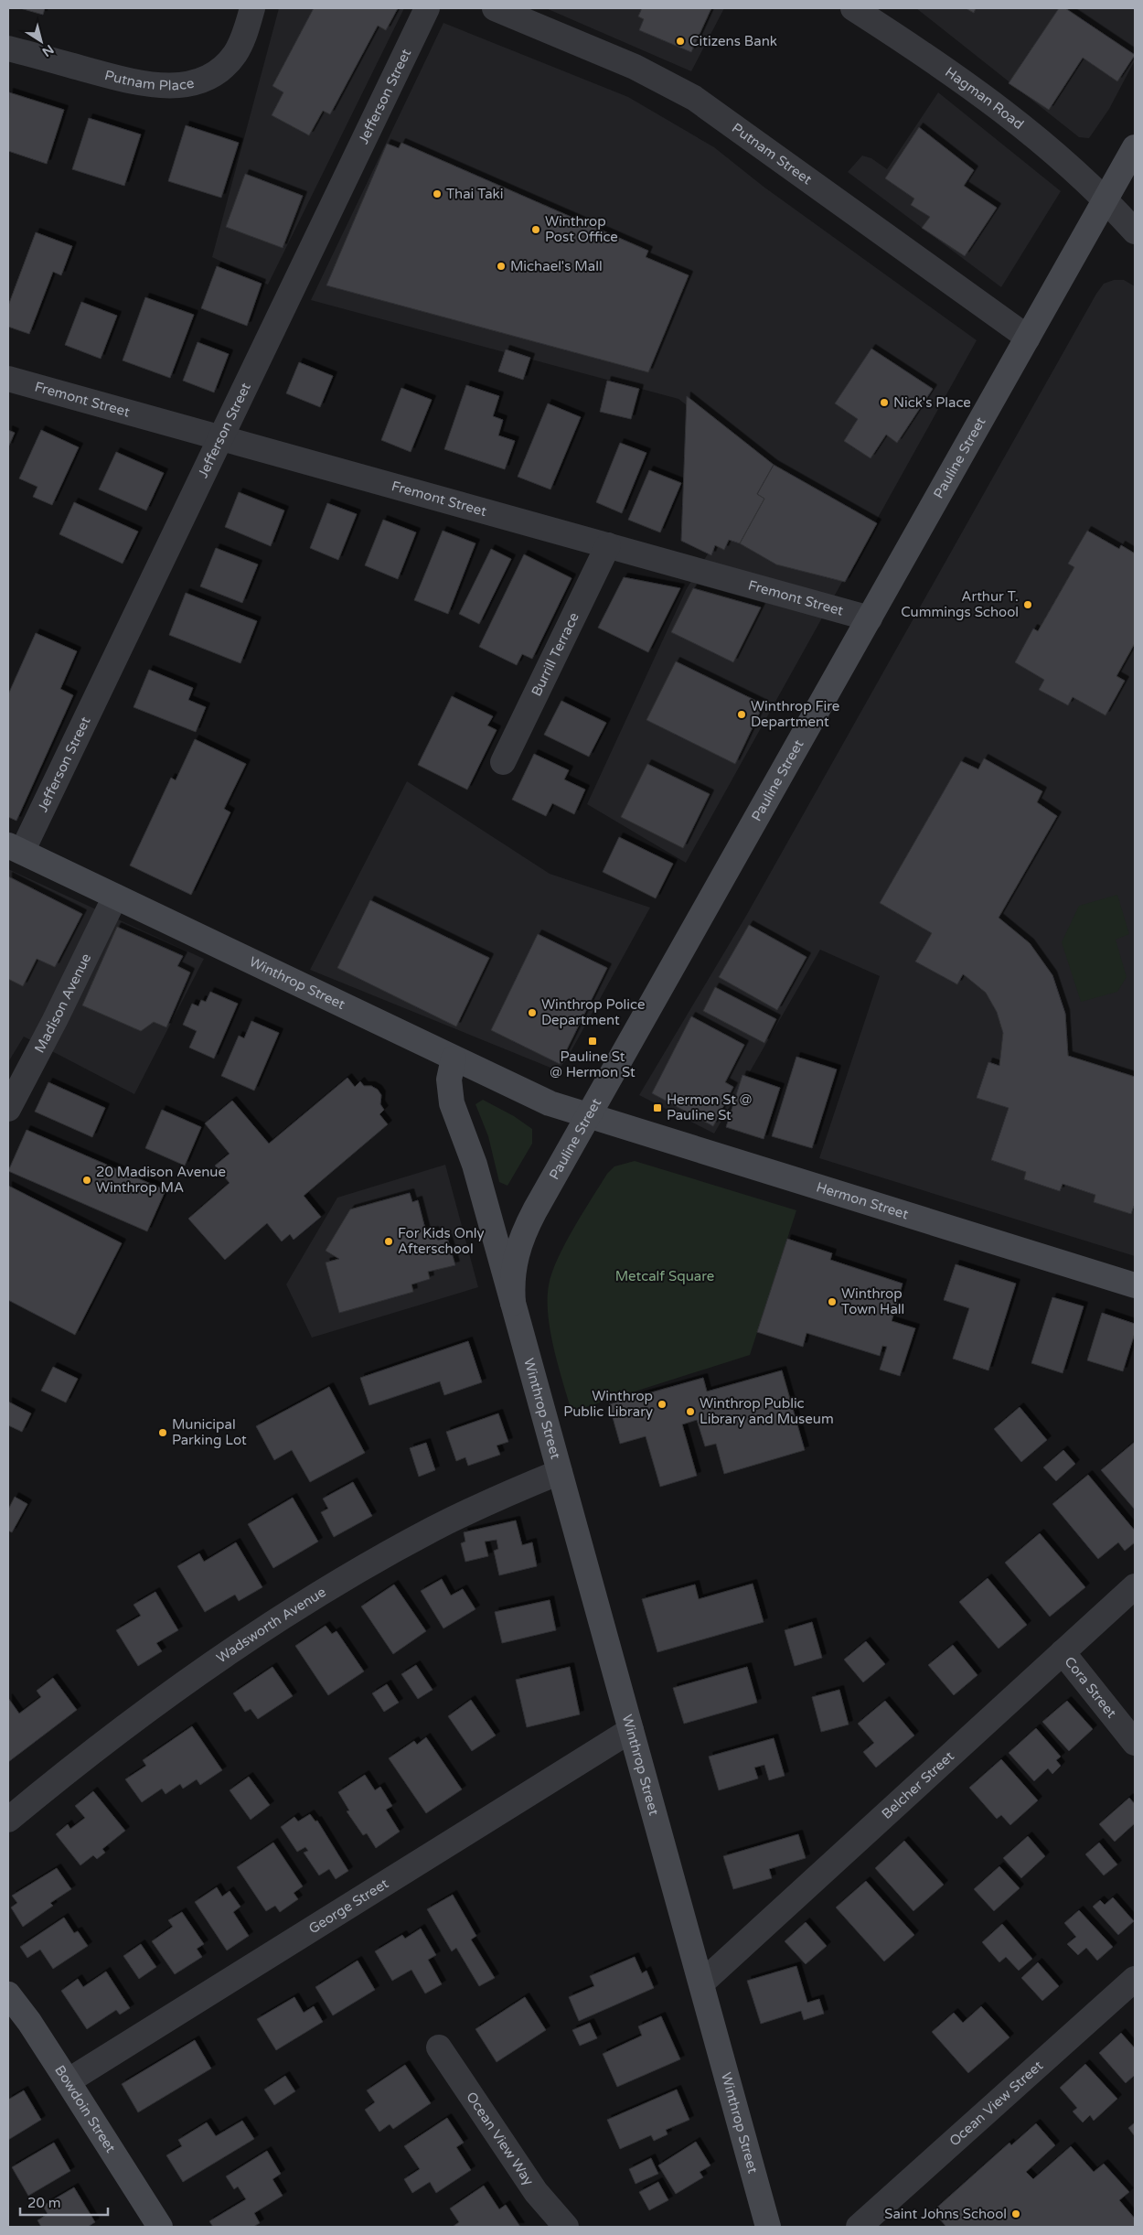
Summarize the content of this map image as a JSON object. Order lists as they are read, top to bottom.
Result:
{
  "streets": {
    "main road": [
      "Pauline Street",
      "Winthrop Street",
      "Hermon Street",
      "Bowdoin Street"
    ],
    "street": [
      "Putnam Place",
      "Jefferson Street",
      "Hagman Road",
      "Putnam Street",
      "Fremont Street",
      "Burrill Terrace",
      "Madison Avenue",
      "Wadsworth Avenue",
      "Cora Street",
      "Belcher Street",
      "George Street",
      "Ocean View Street",
      "Ocean View Way"
    ]
  },
  "crossings": [
    ["Jefferson Street", "Fremont Street"],
    ["Jefferson Street", "Winthrop Street"],
    ["Hagman Road", "Pauline Street"],
    ["Putnam Street", "Pauline Street"],
    ["Fremont Street", "Pauline Street"],
    ["Fremont Street", "Burrill Terrace"],
    ["Pauline Street", "Winthrop Street"],
    ["Pauline Street", "Hermon Street"],
    ["Winthrop Street", "Madison Avenue"],
    ["Winthrop Street", "Hermon Street"],
    ["Winthrop Street", "Wadsworth Avenue"],
    ["Winthrop Street", "Belcher Street"],
    ["Winthrop Street", "George Street"],
    ["Cora Street", "Belcher Street"],
    ["George Street", "Bowdoin Street"]
  ],
  "parks": ["Metcalf Square"],
  "places": {
    "other": [
      "Citizens Bank",
      "Thai Taki",
      "Winthrop Post Office",
      "Michael's Mall",
      "Nick's Place",
      "Arthur T. Cummings School",
      "Winthrop Fire Department",
      "Winthrop Police Department",
      "20 Madison Avenue Winthrop MA",
      "For Kids Only Afterschool",
      "Winthrop Town Hall",
      "Winthrop Public Library",
      "Winthrop Public Library and Museum",
      "Municipal Parking Lot",
      "Saint Johns School"
    ],
    "transit": ["Pauline St @ Hermon St", "Hermon St @ Pauline St"]
  },
  "scale_bar": "20 m",
  "north": "bottom right"
}
